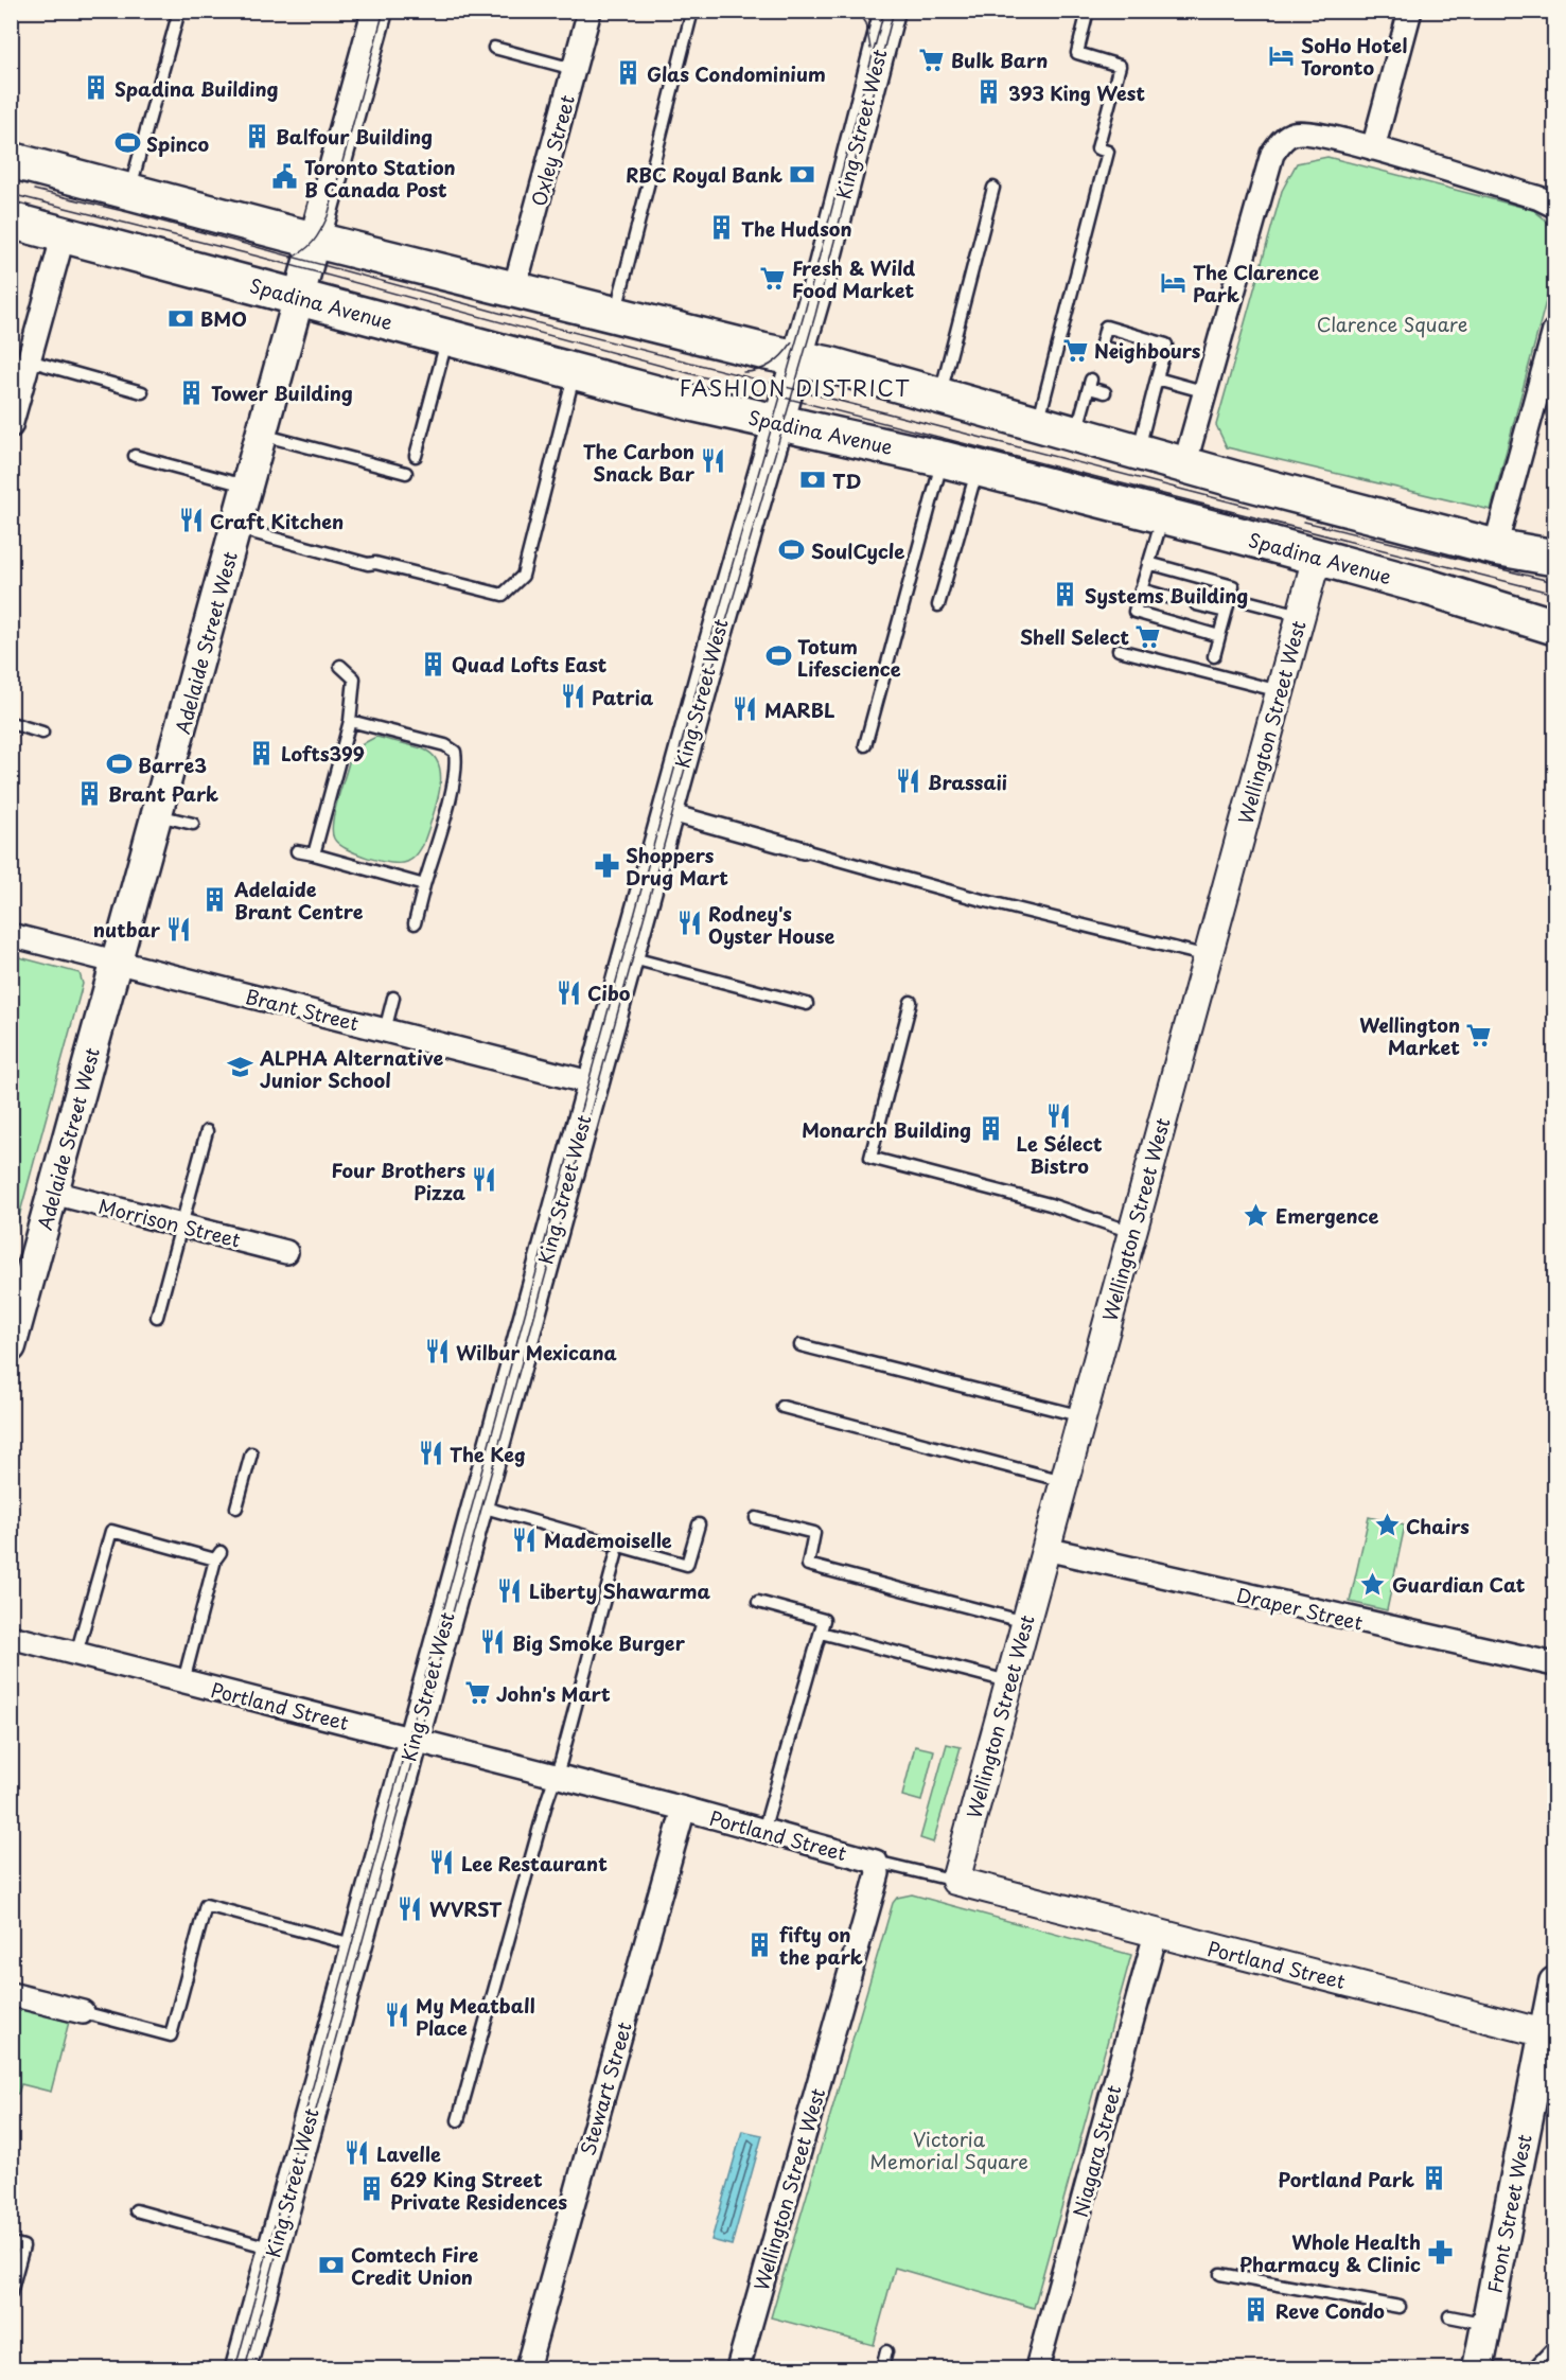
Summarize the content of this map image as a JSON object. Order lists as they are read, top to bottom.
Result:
{
  "streets": {
    "main road": [
      "King Street West",
      "Spadina Avenue",
      "Adelaide Street West",
      "Front Street West"
    ],
    "street": [
      "Oxley Street",
      "Wellington Street West",
      "Brant Street",
      "Morrison Street",
      "Draper Street",
      "Portland Street",
      "Stewart Street",
      "Niagara Street"
    ]
  },
  "crossings": [
    ["King Street West", "Spadina Avenue"],
    ["King Street West", "Brant Street"],
    ["King Street West", "Portland Street"],
    ["Spadina Avenue", "Adelaide Street West"],
    ["Spadina Avenue", "Wellington Street West"],
    ["Adelaide Street West", "Brant Street"],
    ["Adelaide Street West", "Morrison Street"],
    ["Wellington Street West", "Draper Street"],
    ["Wellington Street West", "Portland Street"],
    ["Portland Street", "Stewart Street"],
    ["Portland Street", "Niagara Street"],
    ["Portland Street", "Front Street West"]
  ],
  "districts": ["FASHION DISTRICT"],
  "parks": ["Clarence Square", "Victoria Memorial Square"],
  "places": {
    "hotel": ["SoHo Hotel Toronto", "The Clarence Park"],
    "supermarket": [
      "Bulk Barn",
      "Fresh & Wild Food Market",
      "Neighbours",
      "Shell Select",
      "Wellington Market",
      "John's Mart"
    ],
    "building": [
      "Glas Condominium",
      "Spadina Building",
      "393 King West",
      "Balfour Building",
      "The Hudson",
      "Tower Building",
      "Systems Building",
      "Quad Lofts East",
      "Lofts399",
      "Brant Park",
      "Adelaide Brant Centre",
      "Monarch Building",
      "fifty on the park",
      "Portland Park",
      "629 King Street Private Residences",
      "Reve Condo"
    ],
    "sports": [
      "Spinco",
      "SoulCycle",
      "Totum Lifescience",
      "Barre3"
    ],
    "bank": [
      "RBC Royal Bank",
      "BMO",
      "TD",
      "Comtech Fire Credit Union"
    ],
    "public building": ["Toronto Station B Canada Post"],
    "restaurant": [
      "The Carbon Snack Bar",
      "Craft Kitchen",
      "Patria",
      "MARBL",
      "Brassaii",
      "Rodney's Oyster House",
      "nutbar",
      "Cibo",
      "Le Sélect Bistro",
      "Four Brothers Pizza",
      "Wilbur Mexicana",
      "The Keg",
      "Mademoiselle",
      "Liberty Shawarma",
      "Big Smoke Burger",
      "Lee Restaurant",
      "WVRST",
      "My Meatball Place",
      "Lavelle"
    ],
    "pharmacy": ["Shoppers Drug Mart", "Whole Health Pharmacy & Clinic"],
    "school or university": ["ALPHA Alternative Junior School"],
    "place": ["Emergence", "Chairs", "Guardian Cat"]
  }
}
